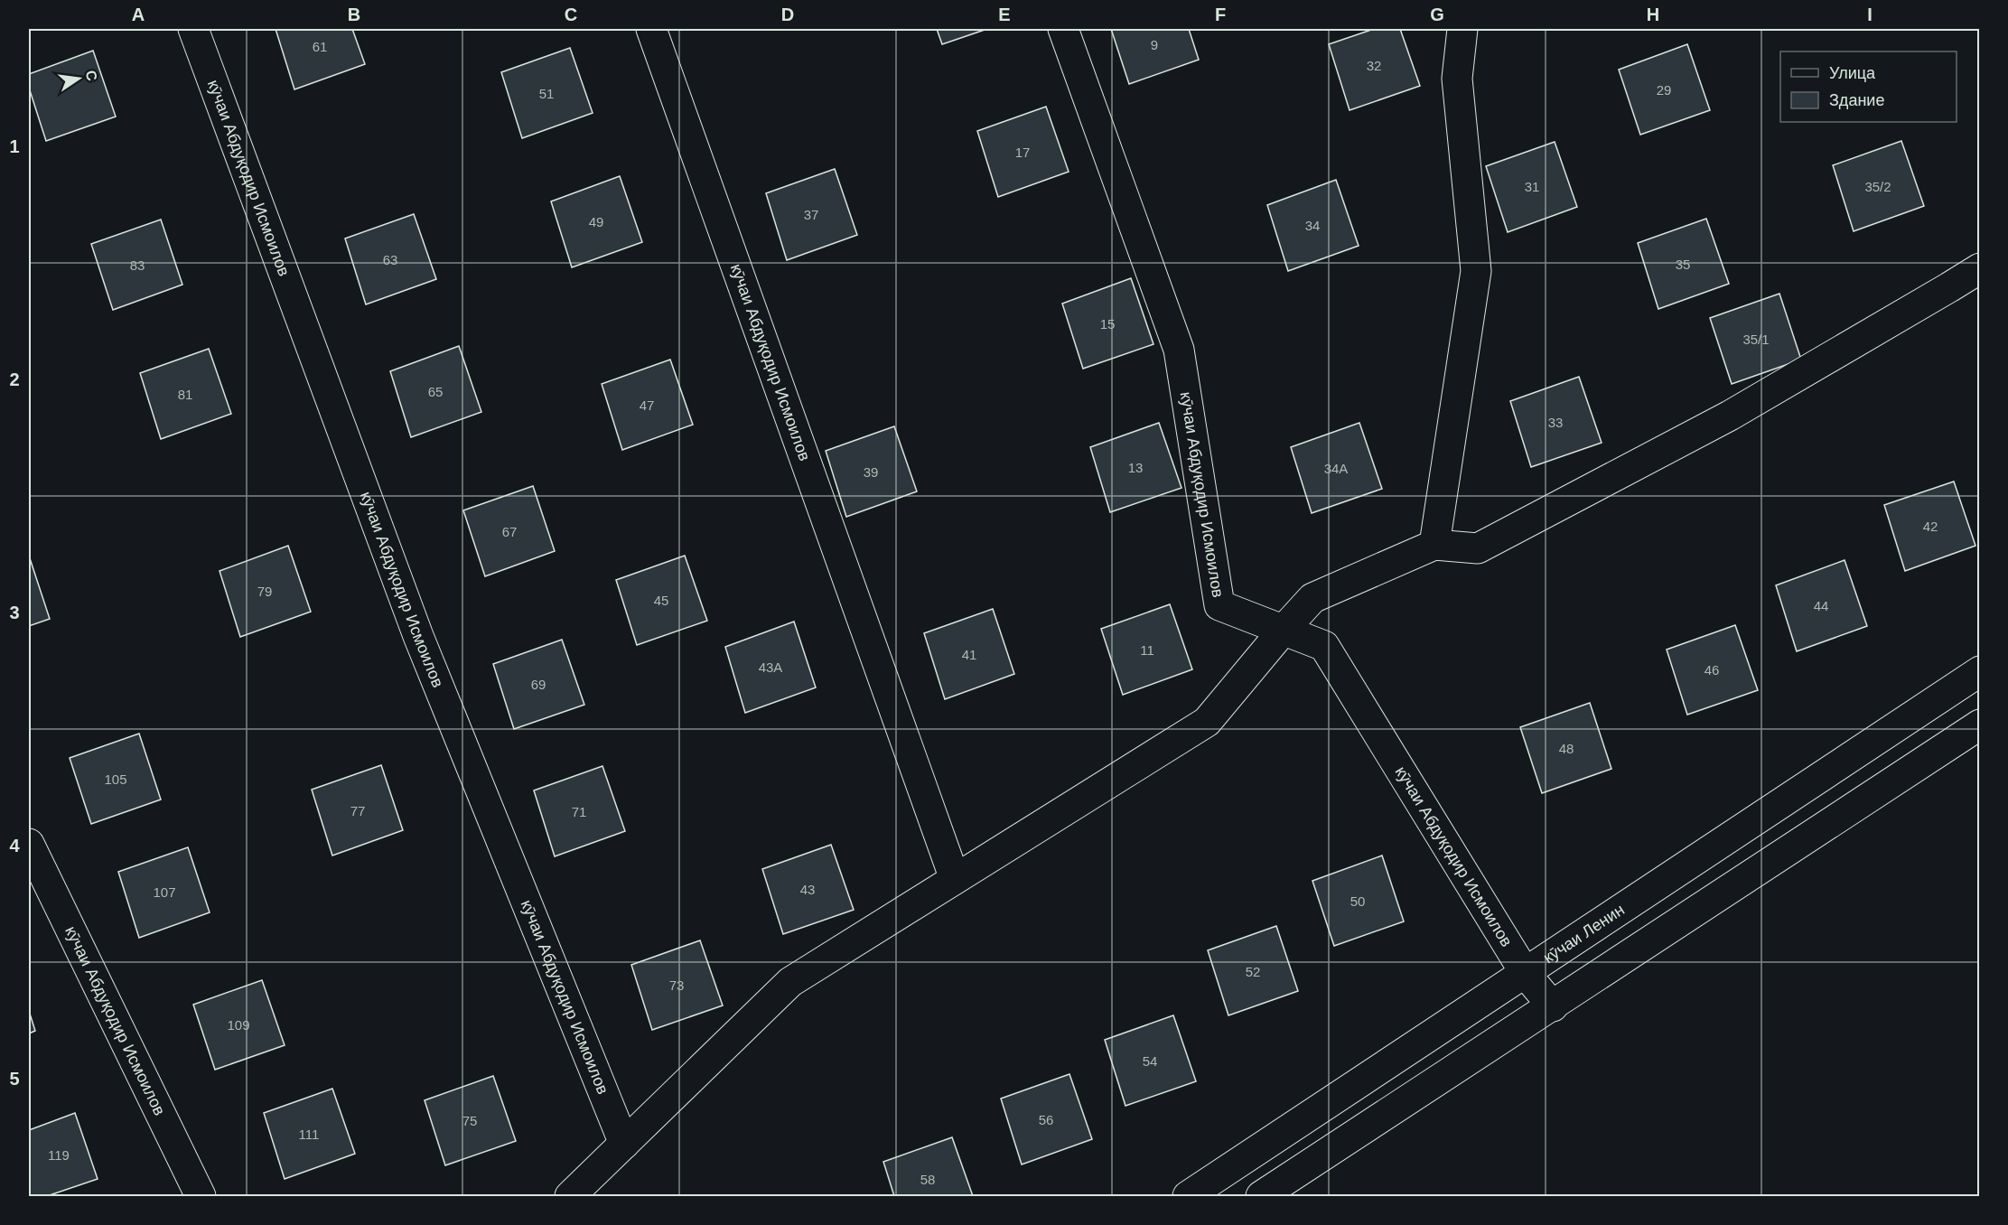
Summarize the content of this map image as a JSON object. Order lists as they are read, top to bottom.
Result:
{
  "streets": {
    "street": ["кӯчаи Абдуқодир Исмоилов", "кӯчаи Ленин"]
  },
  "crossings": [
    ["кӯчаи Абдуқодир Исмоилов", "кӯчаи Ленин"]
  ],
  "house_numbers": [
    "9",
    "61",
    "32",
    "29",
    "51",
    "17",
    "31",
    "35/2",
    "37",
    "49",
    "34",
    "63",
    "35",
    "83",
    "15",
    "35/1",
    "65",
    "81",
    "47",
    "33",
    "13",
    "34А",
    "39",
    "42",
    "67",
    "79",
    "45",
    "44",
    "11",
    "41",
    "43А",
    "46",
    "69",
    "48",
    "105",
    "77",
    "71",
    "43",
    "107",
    "50",
    "52",
    "73",
    "109",
    "54",
    "56",
    "75",
    "111",
    "119",
    "58"
  ],
  "legend": ["Улица", "Здание"],
  "north": "right",
  "grid": {
    "columns": [
      "A",
      "B",
      "C",
      "D",
      "E",
      "F",
      "G",
      "H",
      "I"
    ],
    "rows": [
      "1",
      "2",
      "3",
      "4",
      "5"
    ]
  }
}
